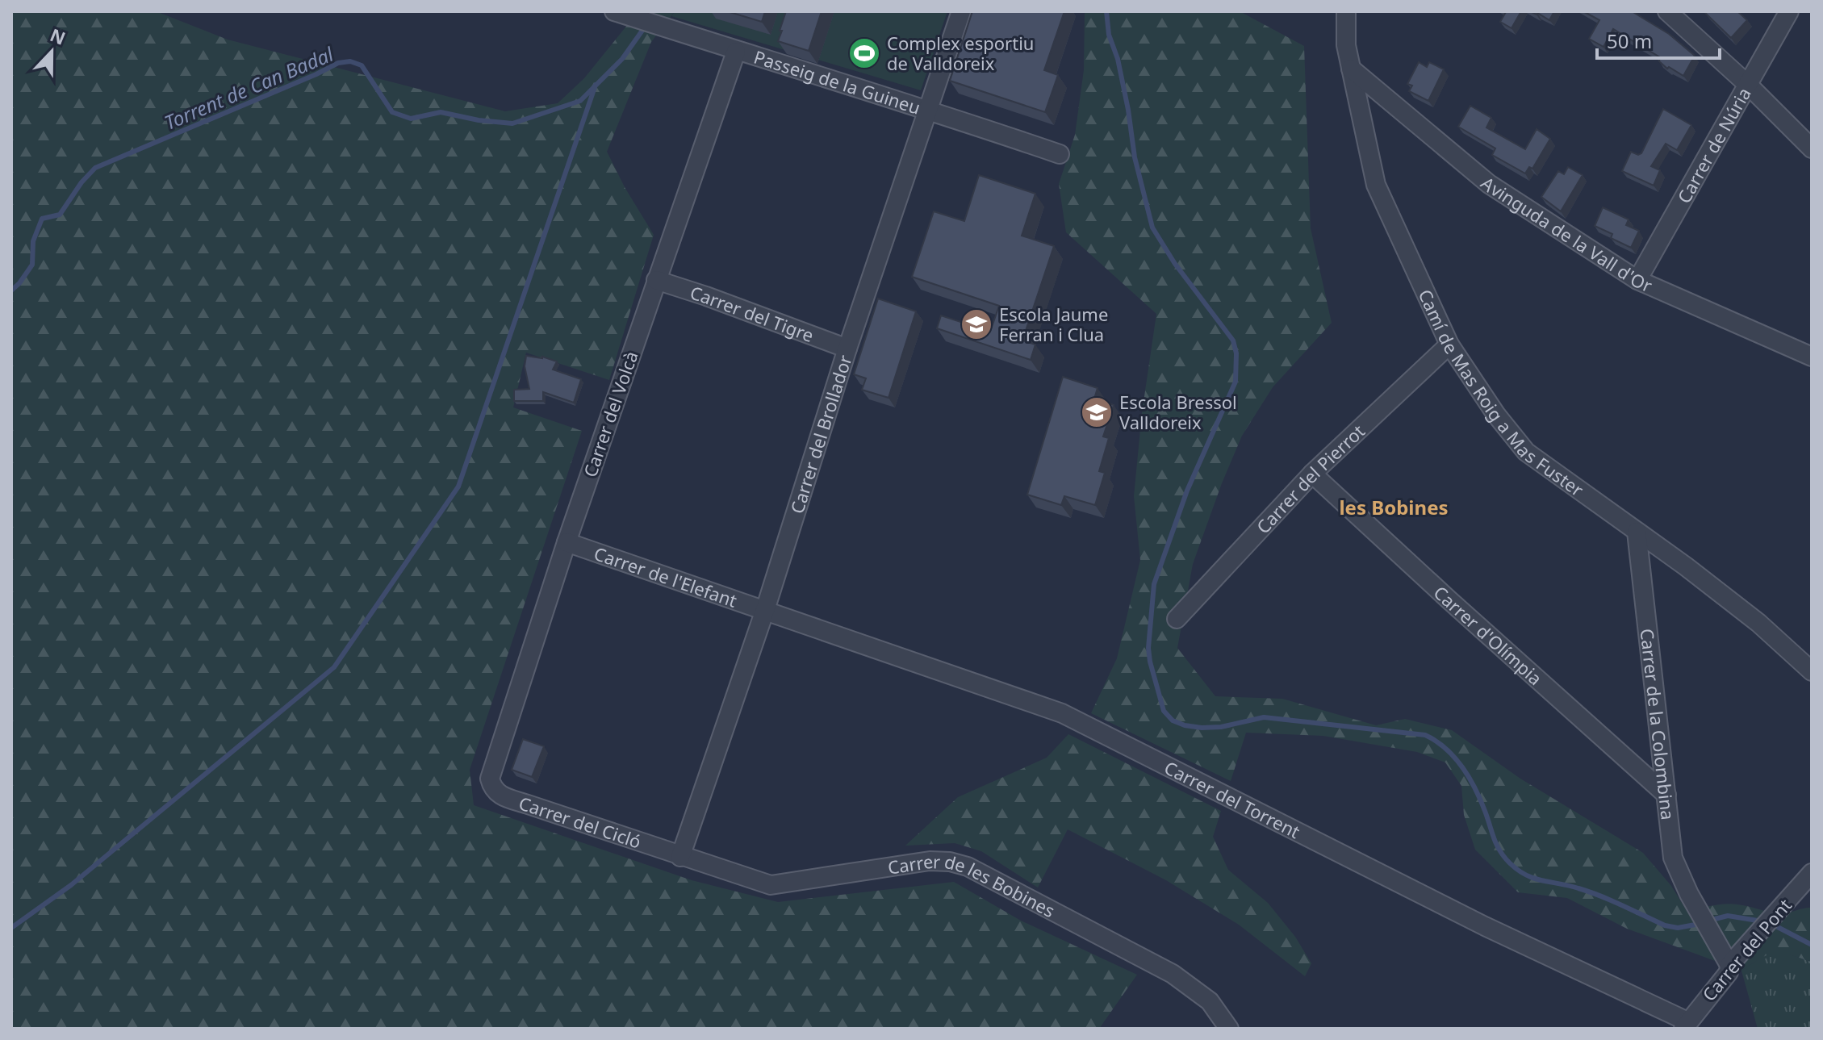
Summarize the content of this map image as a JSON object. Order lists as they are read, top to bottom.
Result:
{
  "streets": {
    "street": [
      "Passeig de la Guineu",
      "Carrer de Núria",
      "Avinguda de la Vall d'Or",
      "Carrer del Tigre",
      "Camí de Mas Roig a Mas Fuster",
      "Carrer del Volcà",
      "Carrer del Brollador",
      "Carrer del Pierrot",
      "Carrer de l'Elefant",
      "Carrer d'Olímpia",
      "Carrer de la Colombina",
      "Carrer del Torrent",
      "Carrer del Cicló",
      "Carrer de les Bobines",
      "Carrer del Pont"
    ]
  },
  "crossings": [
    ["Passeig de la Guineu", "Carrer del Volcà"],
    ["Passeig de la Guineu", "Carrer del Brollador"],
    ["Carrer de Núria", "Avinguda de la Vall d'Or"],
    ["Avinguda de la Vall d'Or", "Camí de Mas Roig a Mas Fuster"],
    ["Carrer del Tigre", "Carrer del Volcà"],
    ["Carrer del Tigre", "Carrer del Brollador"],
    ["Camí de Mas Roig a Mas Fuster", "Carrer del Pierrot"],
    ["Camí de Mas Roig a Mas Fuster", "Carrer de la Colombina"],
    ["Carrer del Volcà", "Carrer de l'Elefant"],
    ["Carrer del Volcà", "Carrer del Cicló"],
    ["Carrer del Brollador", "Carrer de l'Elefant"],
    ["Carrer del Brollador", "Carrer del Torrent"],
    ["Carrer del Brollador", "Carrer del Cicló"],
    ["Carrer del Brollador", "Carrer de les Bobines"],
    ["Carrer del Pierrot", "Carrer d'Olímpia"],
    ["Carrer de l'Elefant", "Carrer del Torrent"],
    ["Carrer d'Olímpia", "Carrer de la Colombina"],
    ["Carrer de la Colombina", "Carrer del Pont"],
    ["Carrer del Torrent", "Carrer del Pont"],
    ["Carrer del Cicló", "Carrer de les Bobines"]
  ],
  "districts": ["les Bobines"],
  "water": ["Torrent de Can Badal"],
  "places": {
    "sports": ["Complex esportiu de Valldoreix"],
    "school or university": ["Escola Jaume Ferran i Clua", "Escola Bressol Valldoreix"]
  },
  "scale_bar": "50 m",
  "north": "top"
}
